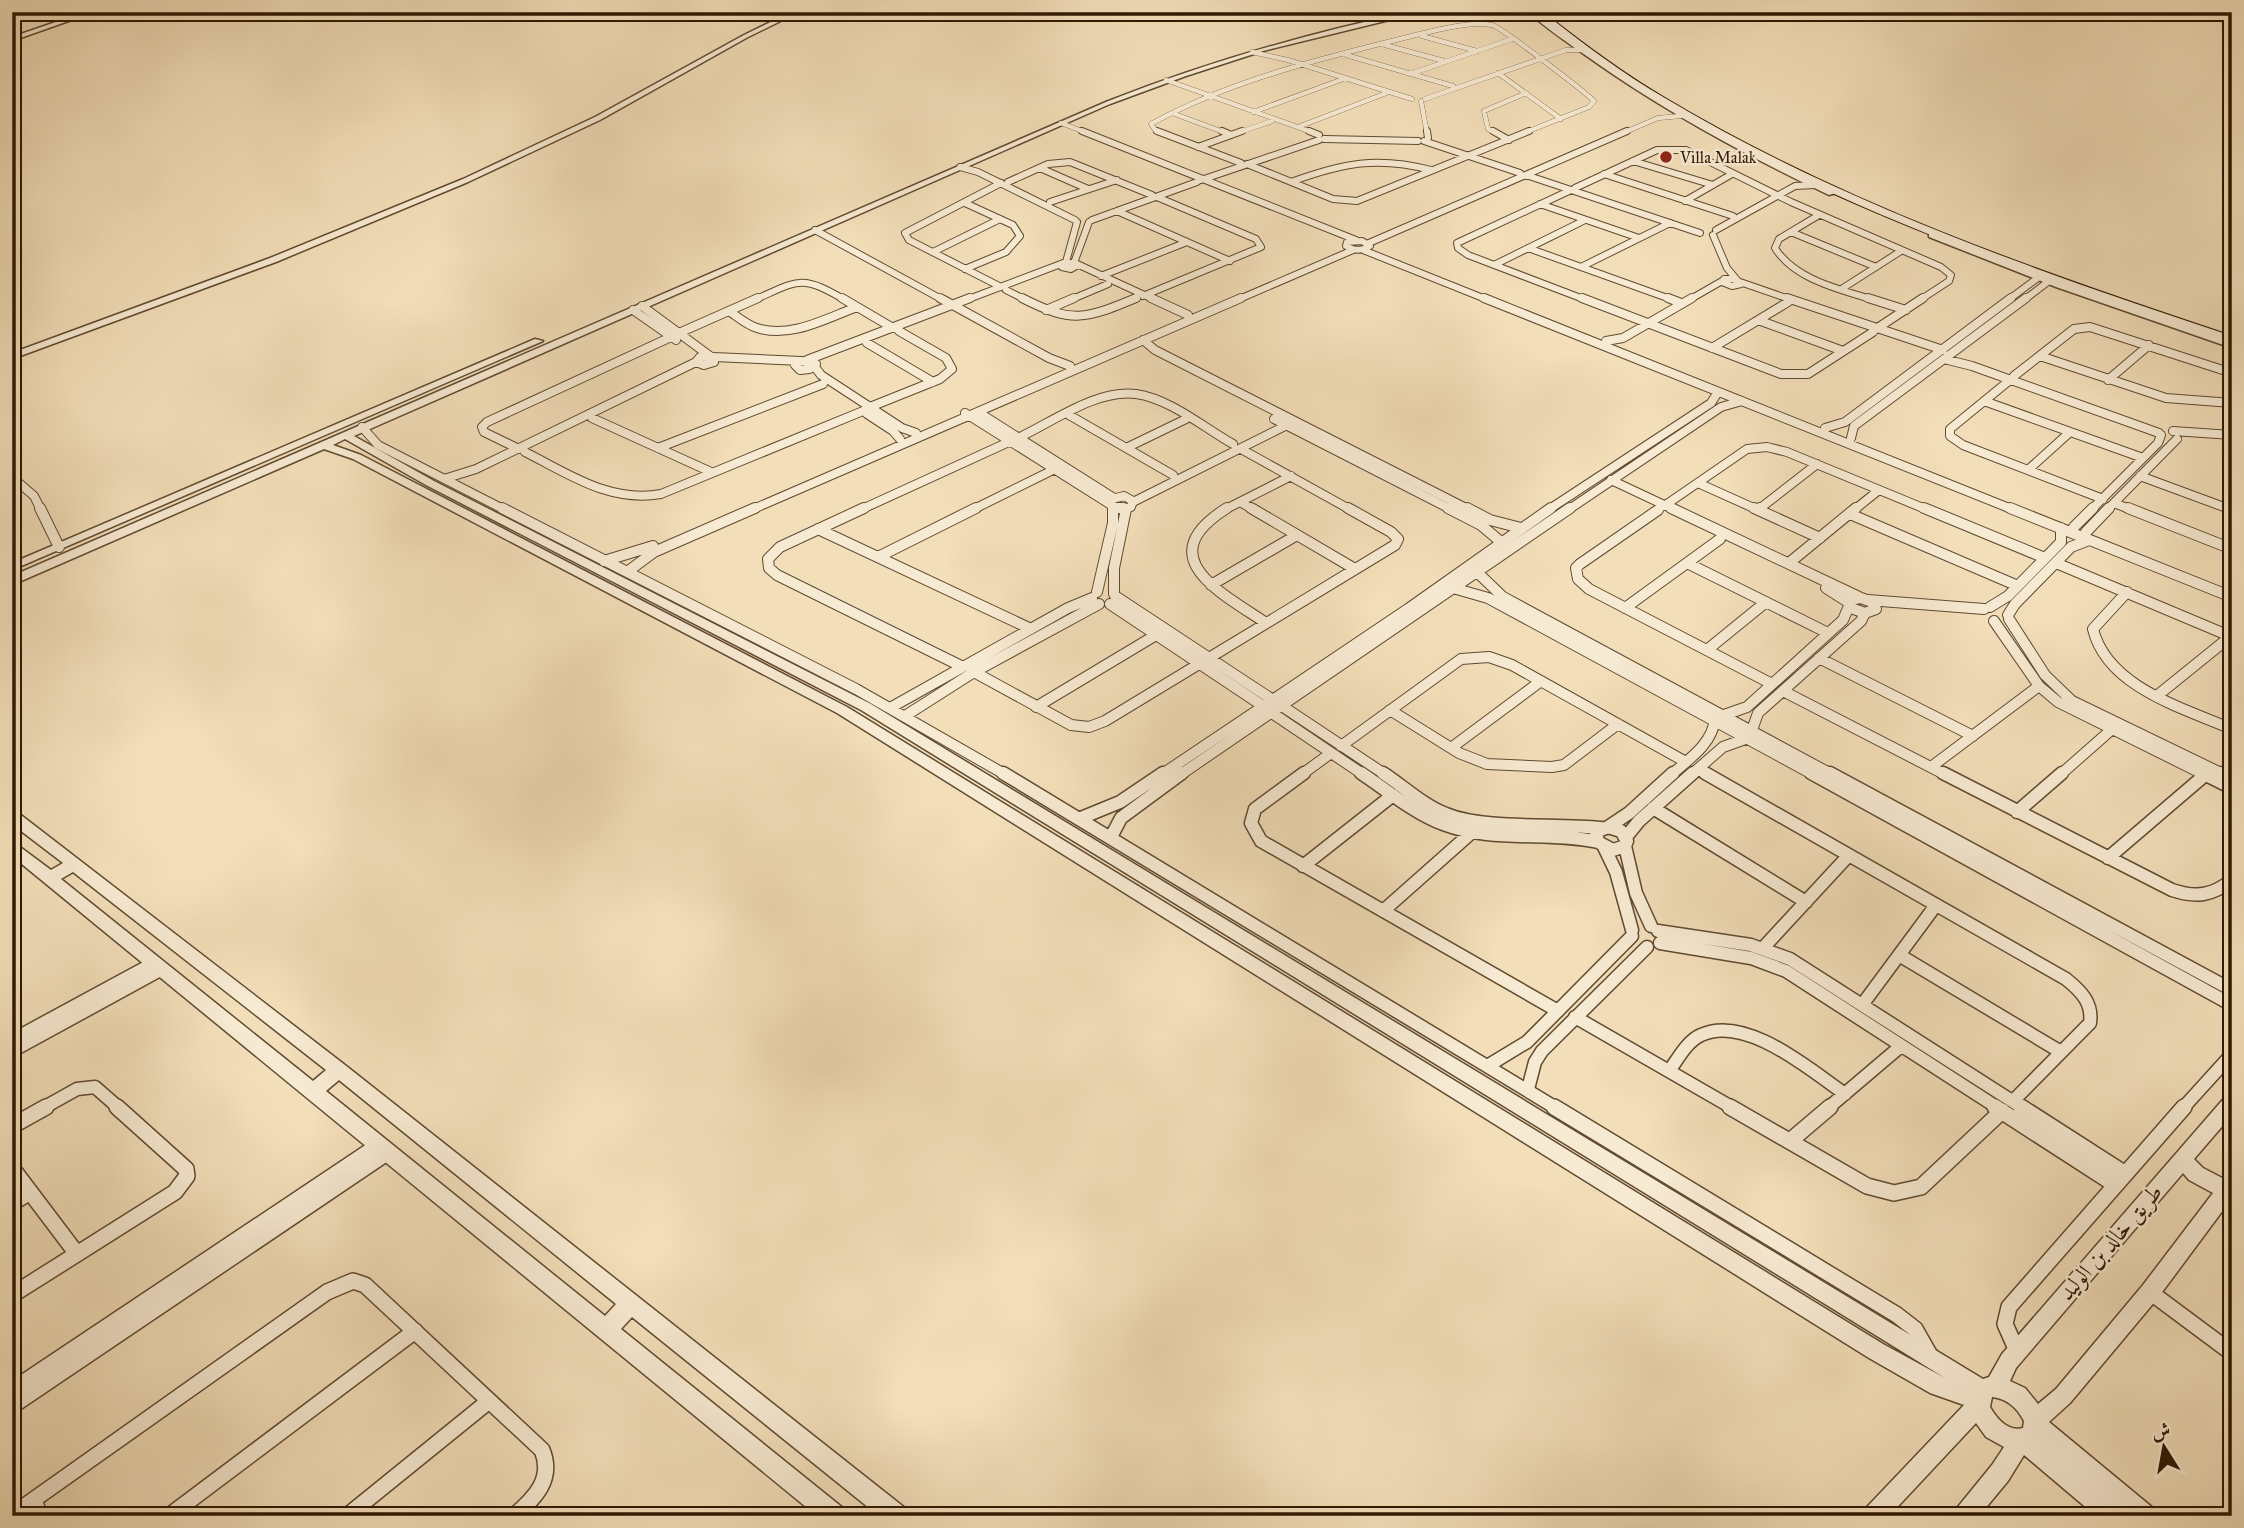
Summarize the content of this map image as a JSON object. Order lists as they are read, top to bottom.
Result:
{
  "streets": {
    "street": ["طريق خالد بن الوليد"]
  },
  "places": ["Villa Malak"],
  "north": "top"
}
